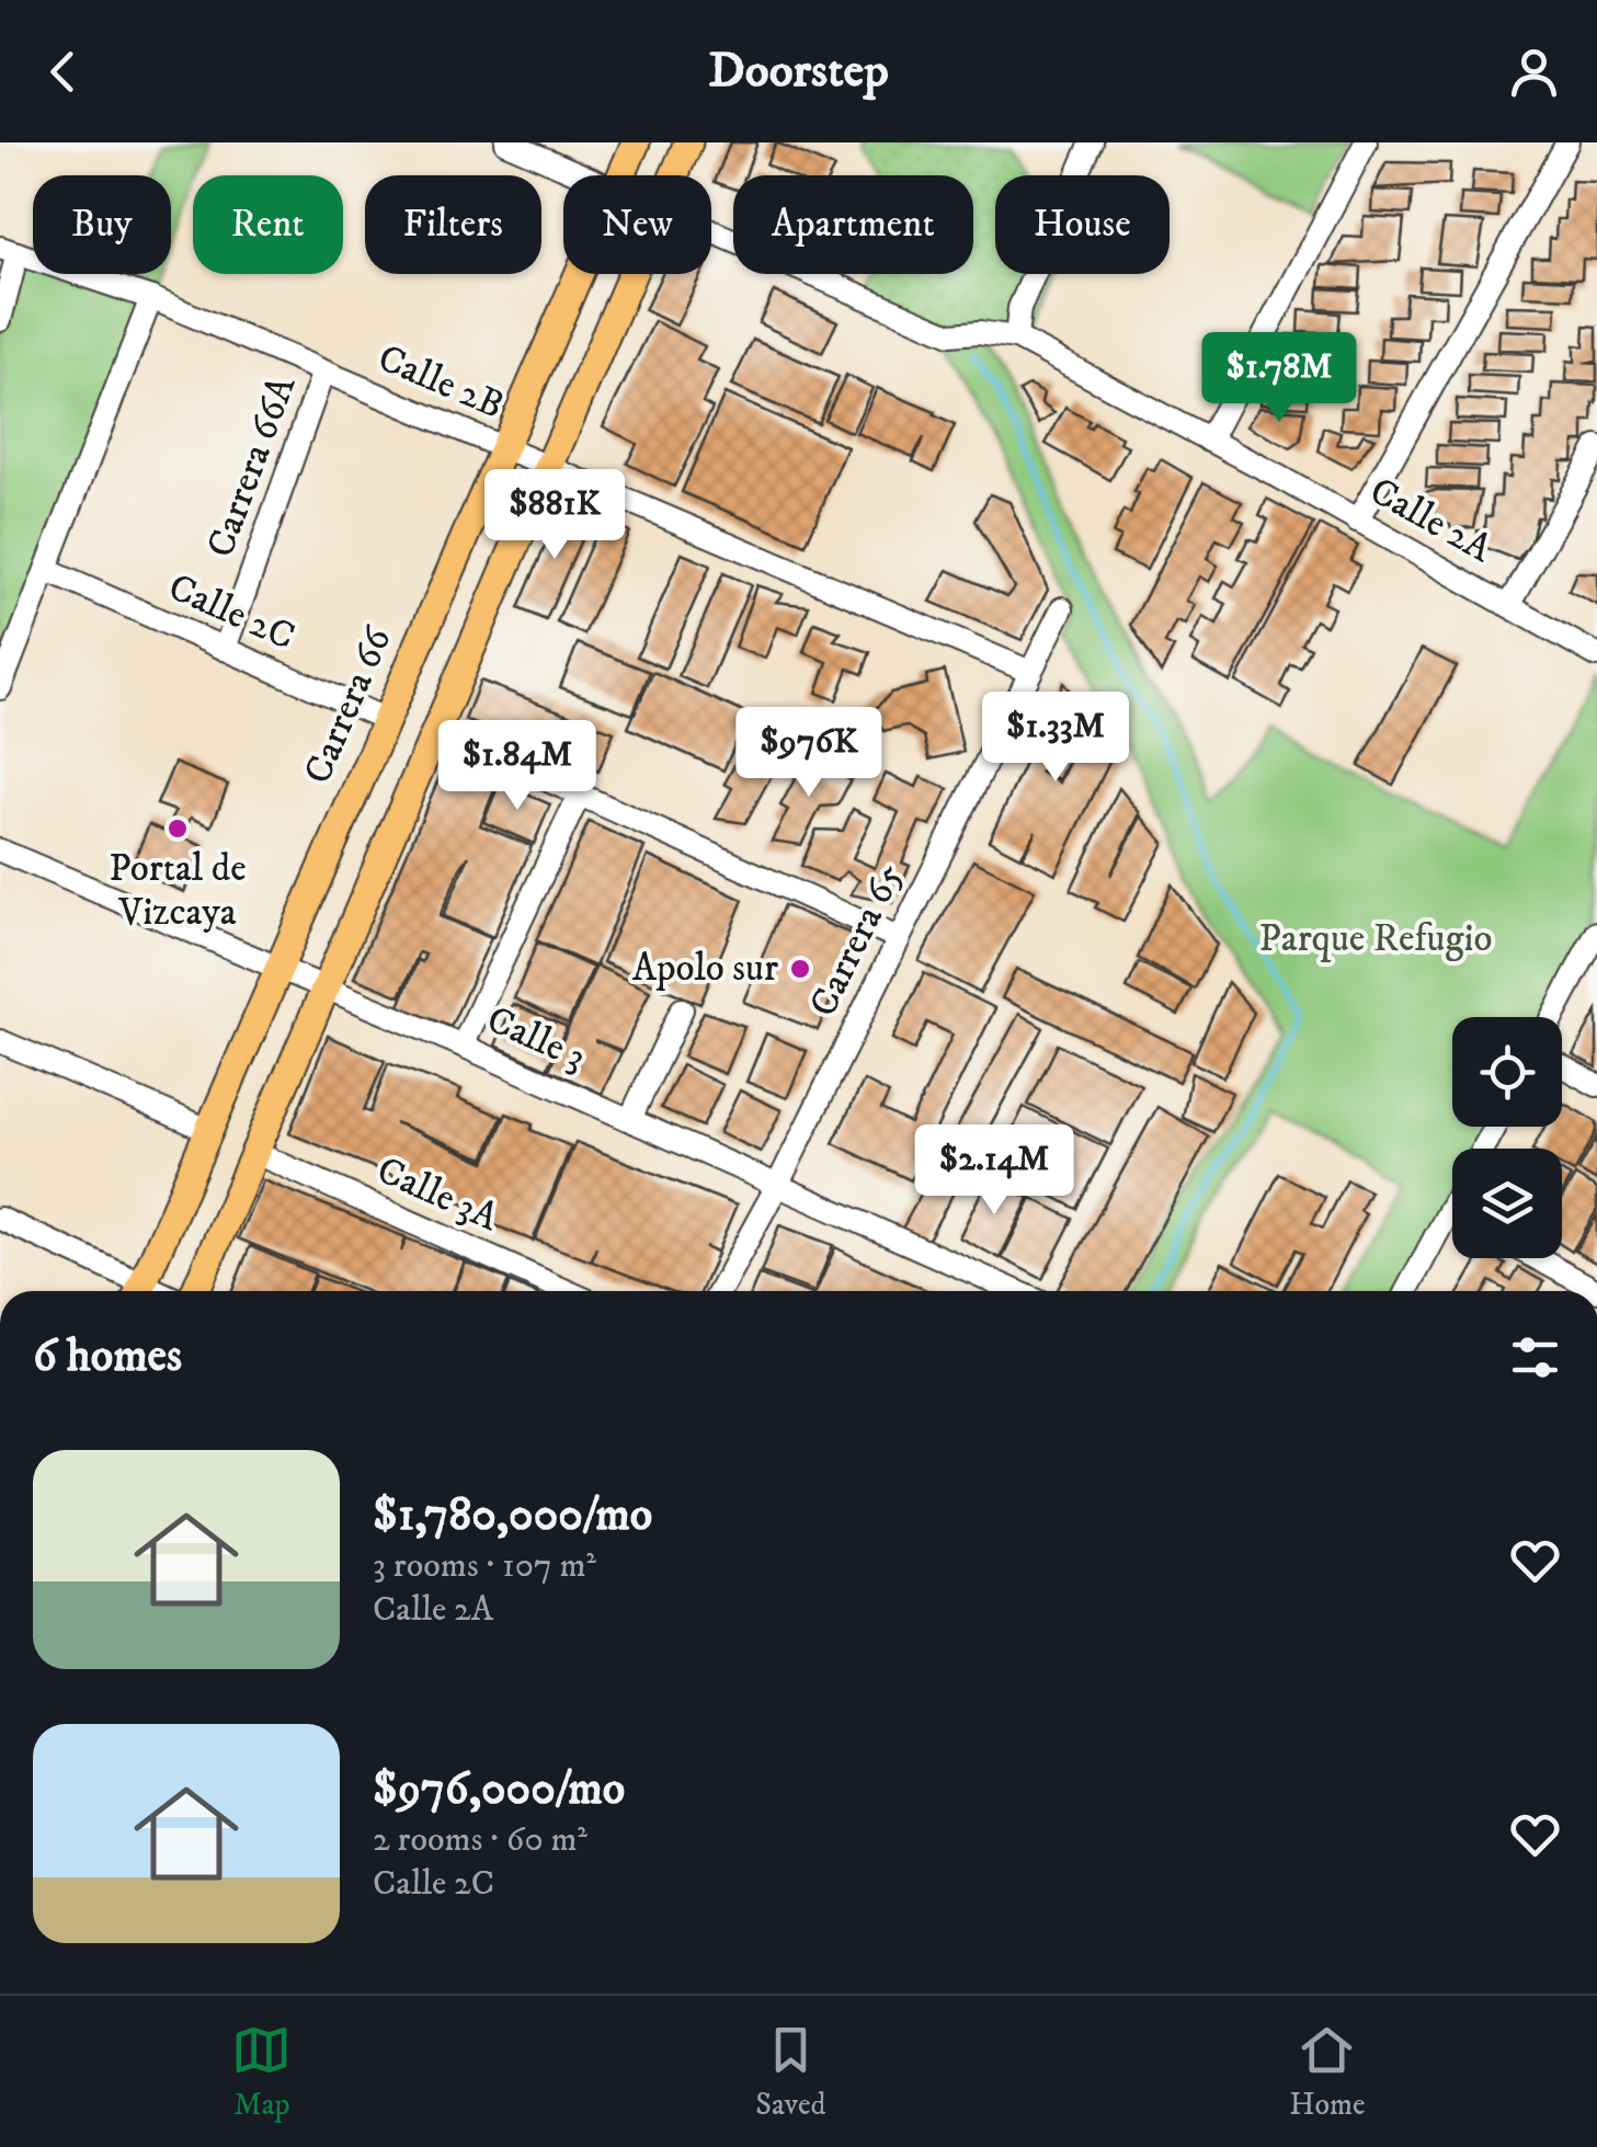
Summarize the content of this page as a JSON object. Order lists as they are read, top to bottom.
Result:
{
  "streets": {
    "main road": ["Carrera 66"],
    "street": [
      "Calle 2B",
      "Carrera 66A",
      "Calle 2A",
      "Calle 2C",
      "Carrera 65",
      "Calle 3",
      "Calle 3A"
    ]
  },
  "crossings": [
    ["Calle 2B", "Carrera 66A"],
    ["Calle 2B", "Carrera 66"],
    ["Calle 2B", "Carrera 65"],
    ["Carrera 66A", "Calle 2C"],
    ["Calle 2C", "Carrera 66"],
    ["Carrera 66", "Calle 3"],
    ["Carrera 65", "Calle 3"]
  ],
  "parks": ["Parque Refugio"],
  "places": ["Portal de Vizcaya", "Apolo sur"],
  "page": {
    "header": "Doorstep",
    "chip": [
      "Buy",
      "Rent",
      "Filters",
      "New",
      "Apartment",
      "House"
    ],
    "price": [
      "$1.78M",
      "$881K",
      "$1.33M",
      "$976K",
      "$1.84M",
      "$2.14M"
    ],
    "heading": "6 homes",
    "list": [
      {
        "name": "$1,780,000/mo",
        "note": "3 rooms · 107 m² · Calle 2A"
      },
      {
        "name": "$976,000/mo",
        "note": "2 rooms · 60 m² · Calle 2C"
      }
    ],
    "tabs": ["Map", "Saved", "Home"]
  }
}
